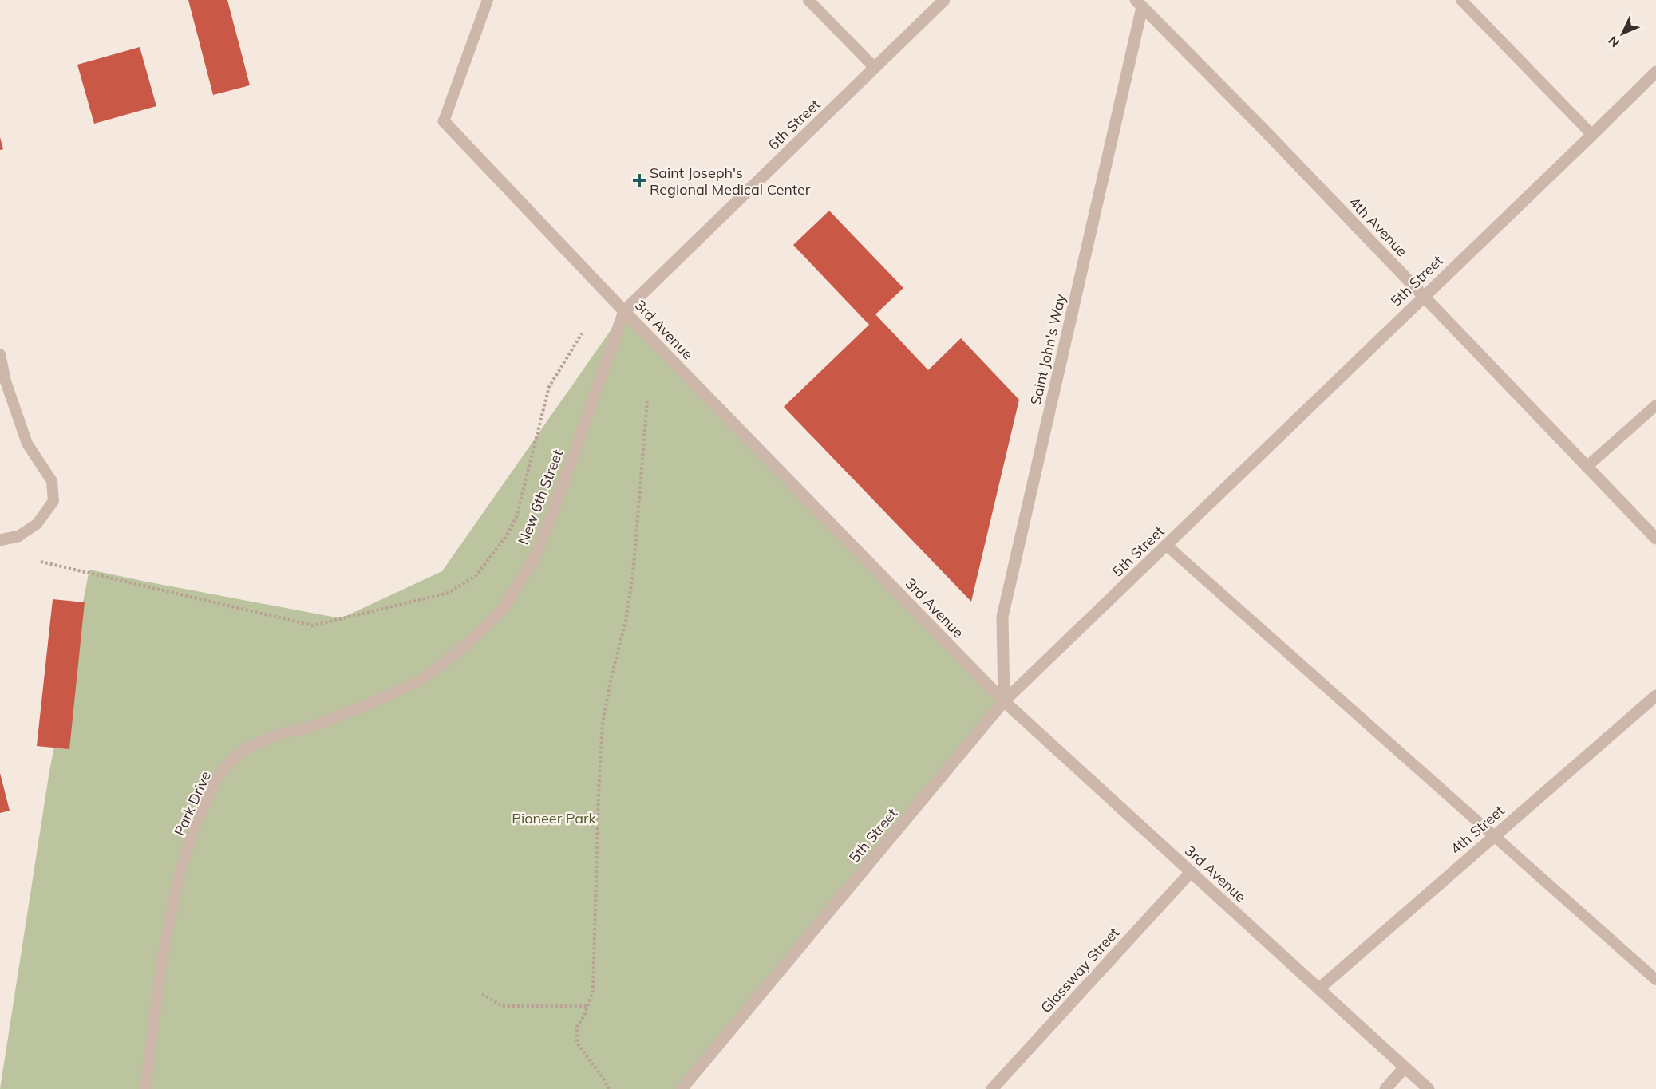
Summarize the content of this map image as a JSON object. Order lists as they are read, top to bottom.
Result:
{
  "streets": {
    "street": [
      "6th Street",
      "4th Avenue",
      "5th Street",
      "3rd Avenue",
      "Saint John's Way",
      "New 6th Street",
      "4th Street",
      "Glassway Street"
    ],
    "lane": ["Park Drive"]
  },
  "crossings": [
    ["6th Street", "3rd Avenue"],
    ["6th Street", "New 6th Street"],
    ["4th Avenue", "5th Street"],
    ["4th Avenue", "Saint John's Way"],
    ["5th Street", "3rd Avenue"],
    ["5th Street", "Saint John's Way"],
    ["3rd Avenue", "Saint John's Way"],
    ["3rd Avenue", "New 6th Street"],
    ["3rd Avenue", "4th Street"],
    ["3rd Avenue", "Glassway Street"],
    ["New 6th Street", "Park Drive"]
  ],
  "parks": ["Pioneer Park"],
  "places": {
    "health": ["Saint Joseph's Regional Medical Center"]
  },
  "north": "bottom left"
}
